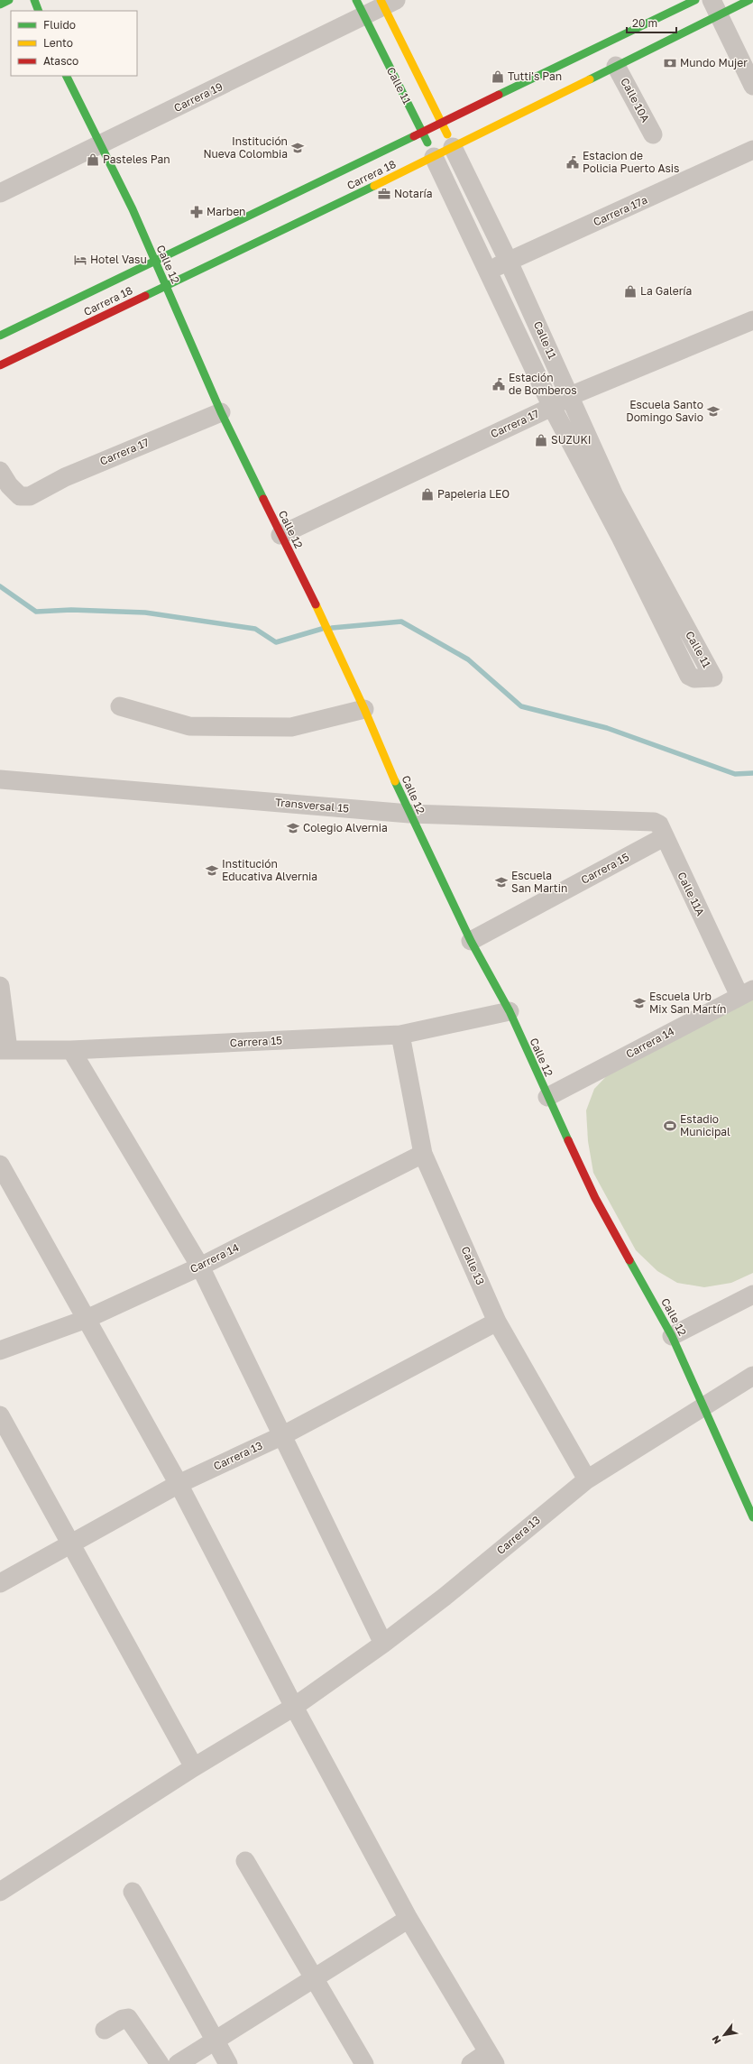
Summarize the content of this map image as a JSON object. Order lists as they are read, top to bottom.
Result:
{
  "streets": {
    "street": [
      "Calle 11",
      "Carrera 19",
      "Calle 10A",
      "Carrera 18",
      "Carrera 17a",
      "Calle 12",
      "Carrera 17",
      "Transversal 15",
      "Carrera 15",
      "Calle 11A",
      "Carrera 14",
      "Calle 13",
      "Carrera 13"
    ]
  },
  "crossings": [
    ["Calle 11", "Carrera 19"],
    ["Calle 11", "Carrera 18"],
    ["Calle 11", "Carrera 17a"],
    ["Calle 11", "Carrera 17"],
    ["Carrera 19", "Calle 12"],
    ["Calle 10A", "Carrera 18"],
    ["Carrera 18", "Calle 12"],
    ["Calle 12", "Carrera 17"],
    ["Calle 12", "Transversal 15"],
    ["Calle 12", "Carrera 15"],
    ["Calle 12", "Carrera 14"],
    ["Calle 12", "Carrera 13"],
    ["Transversal 15", "Calle 11A"],
    ["Carrera 15", "Calle 11A"],
    ["Carrera 15", "Calle 13"],
    ["Calle 11A", "Carrera 14"],
    ["Carrera 14", "Calle 13"],
    ["Calle 13", "Carrera 13"]
  ],
  "places": {
    "bank": ["Mundo Mujer"],
    "shop": [
      "Tutti's Pan",
      "Pasteles Pan",
      "La Galería",
      "SUZUKI",
      "Papeleria LEO"
    ],
    "school or university": [
      "Institución Nueva Colombia",
      "Escuela Santo Domingo Savio",
      "Colegio Alvernia",
      "Institución Educativa Alvernia",
      "Escuela San Martin",
      "Escuela Urb Mix San Martín"
    ],
    "public building": ["Estacion de Policia Puerto Asis", "Estación de Bomberos"],
    "office": ["Notaría"],
    "pharmacy": ["Marben"],
    "hotel": ["Hotel Vasu"],
    "sports": ["Estadio Municipal"]
  },
  "legend": ["Fluido", "Lento", "Atasco"],
  "scale_bar": "20 m",
  "north": "bottom left"
}
